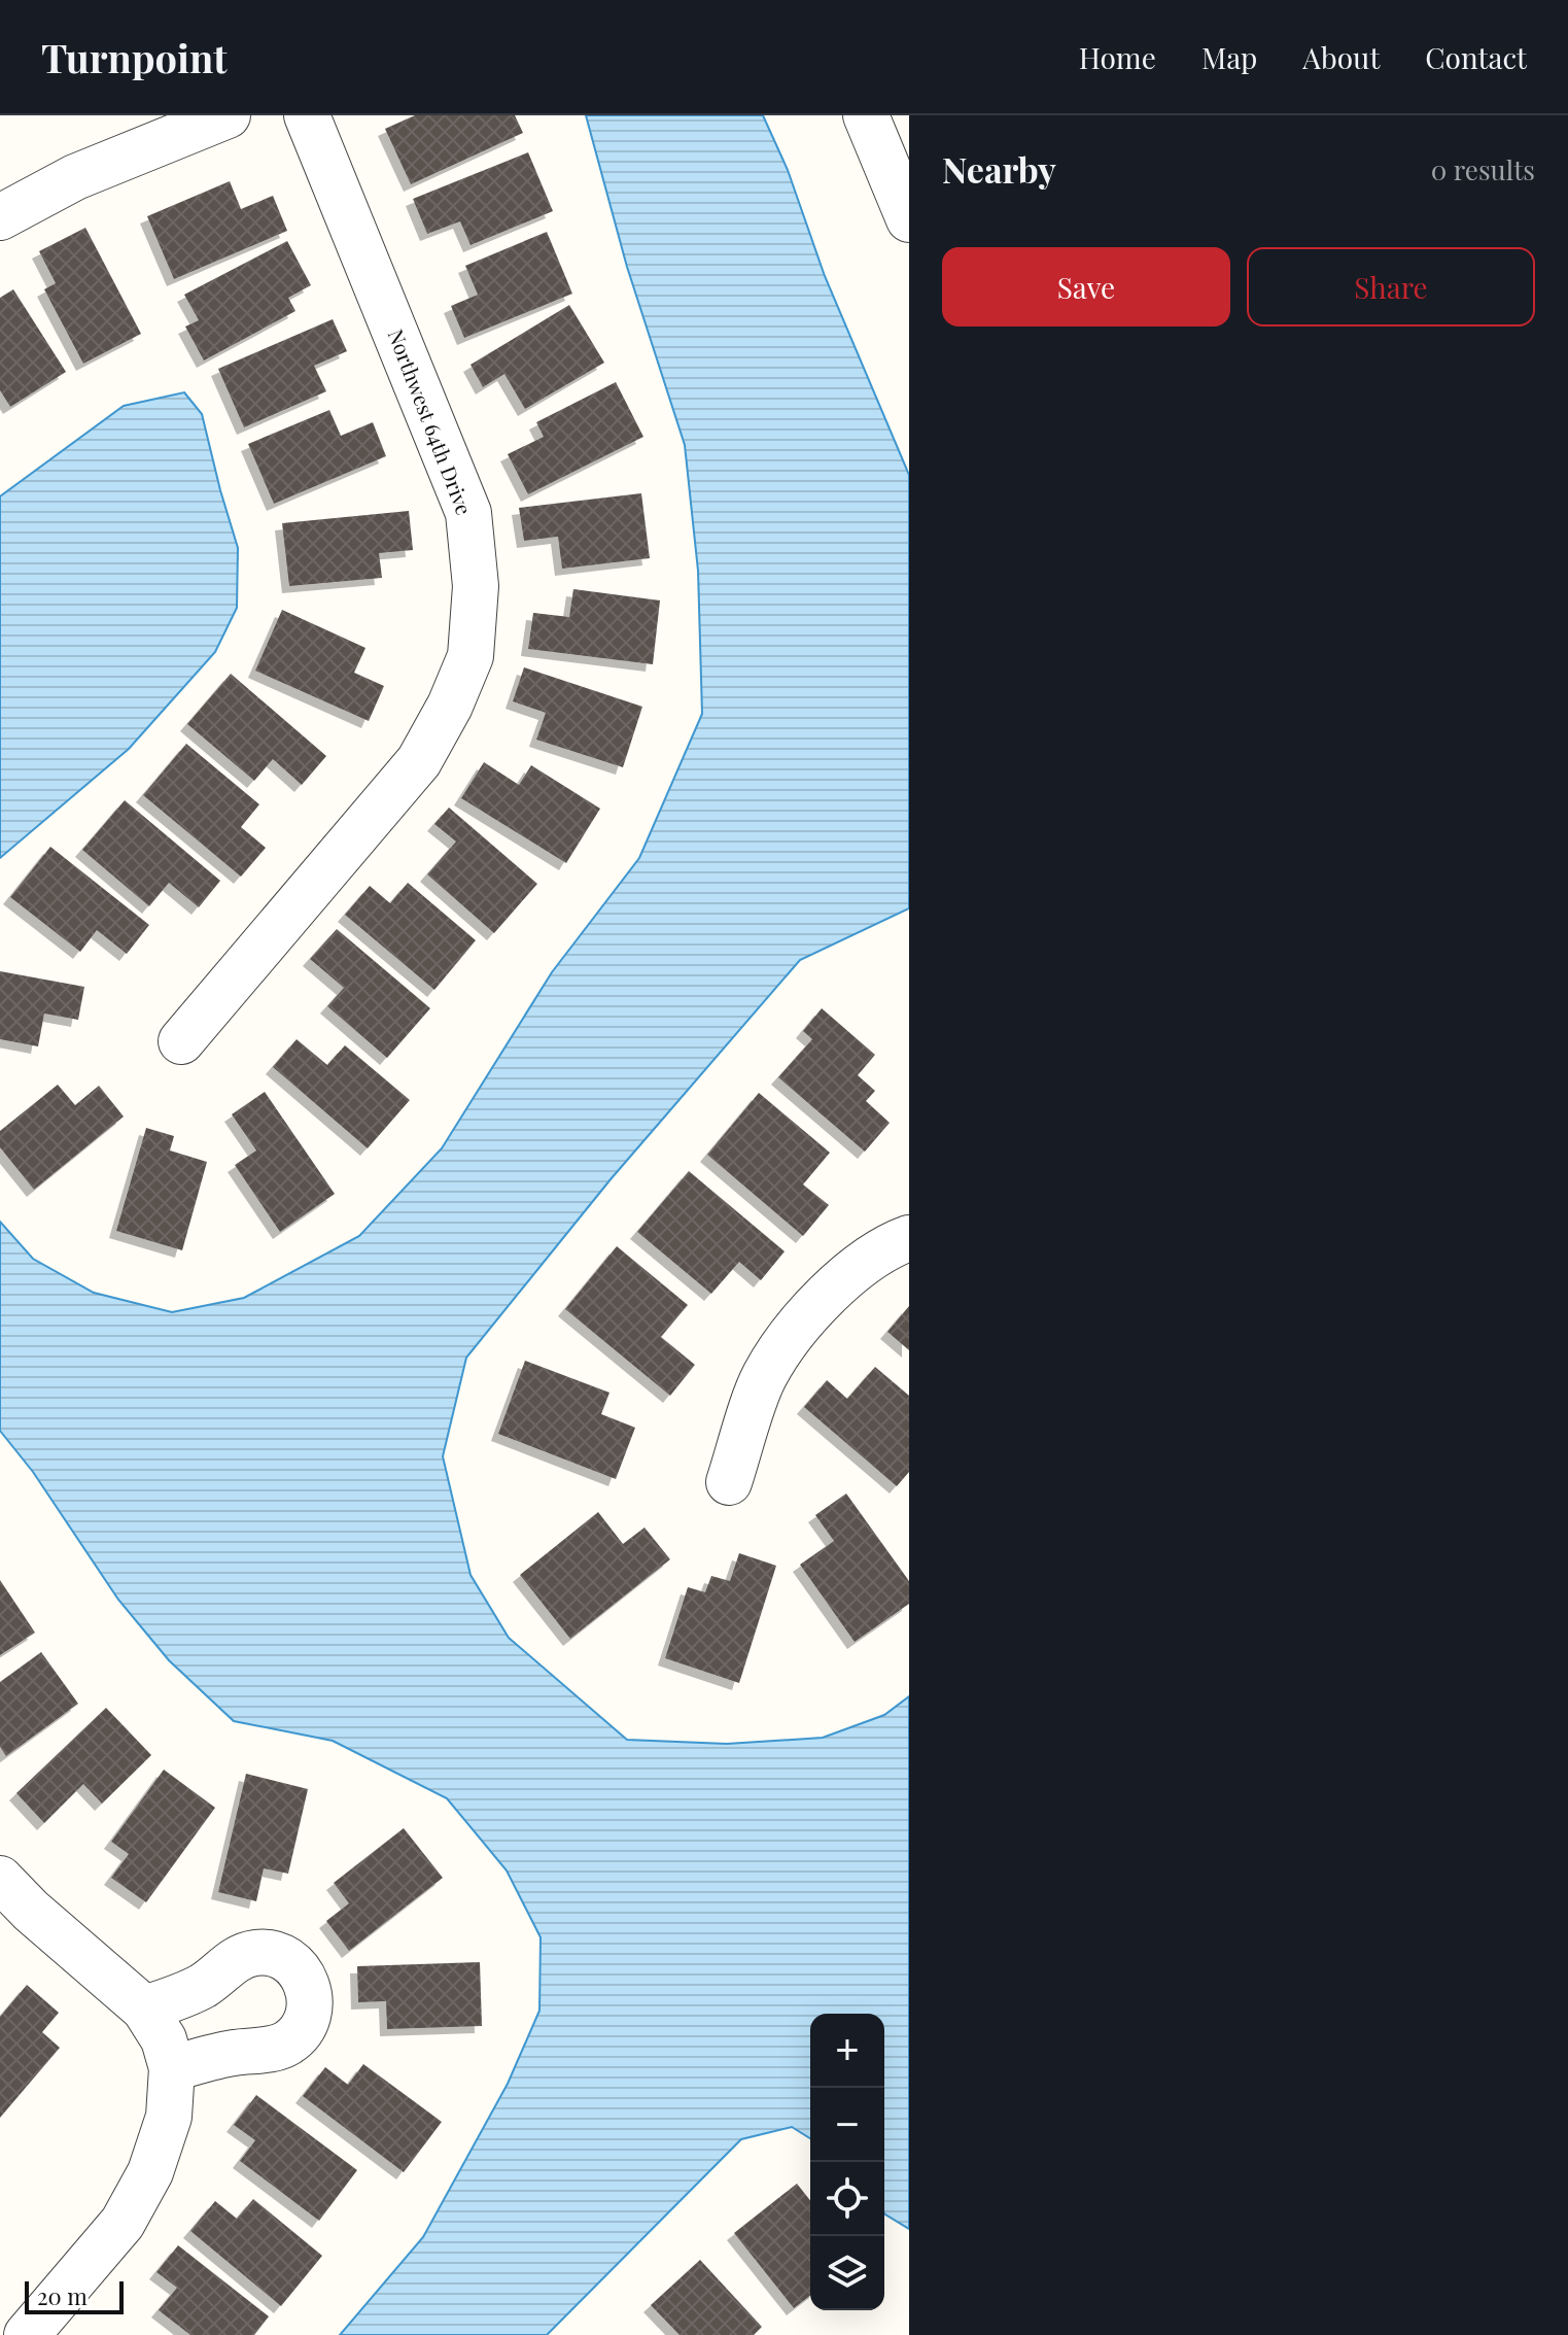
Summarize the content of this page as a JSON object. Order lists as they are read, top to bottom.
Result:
{
  "streets": {
    "street": ["Northwest 64th Drive"]
  },
  "scale_bar": "20 m",
  "page": {
    "header": "Turnpoint",
    "nav": [
      "Home",
      "Map",
      "About",
      "Contact"
    ],
    "heading": ["Nearby", "0 results"],
    "buttons": ["Save", "Share"],
    "map_buttons": ["+", "−"],
    "scale": "20 m"
  }
}
